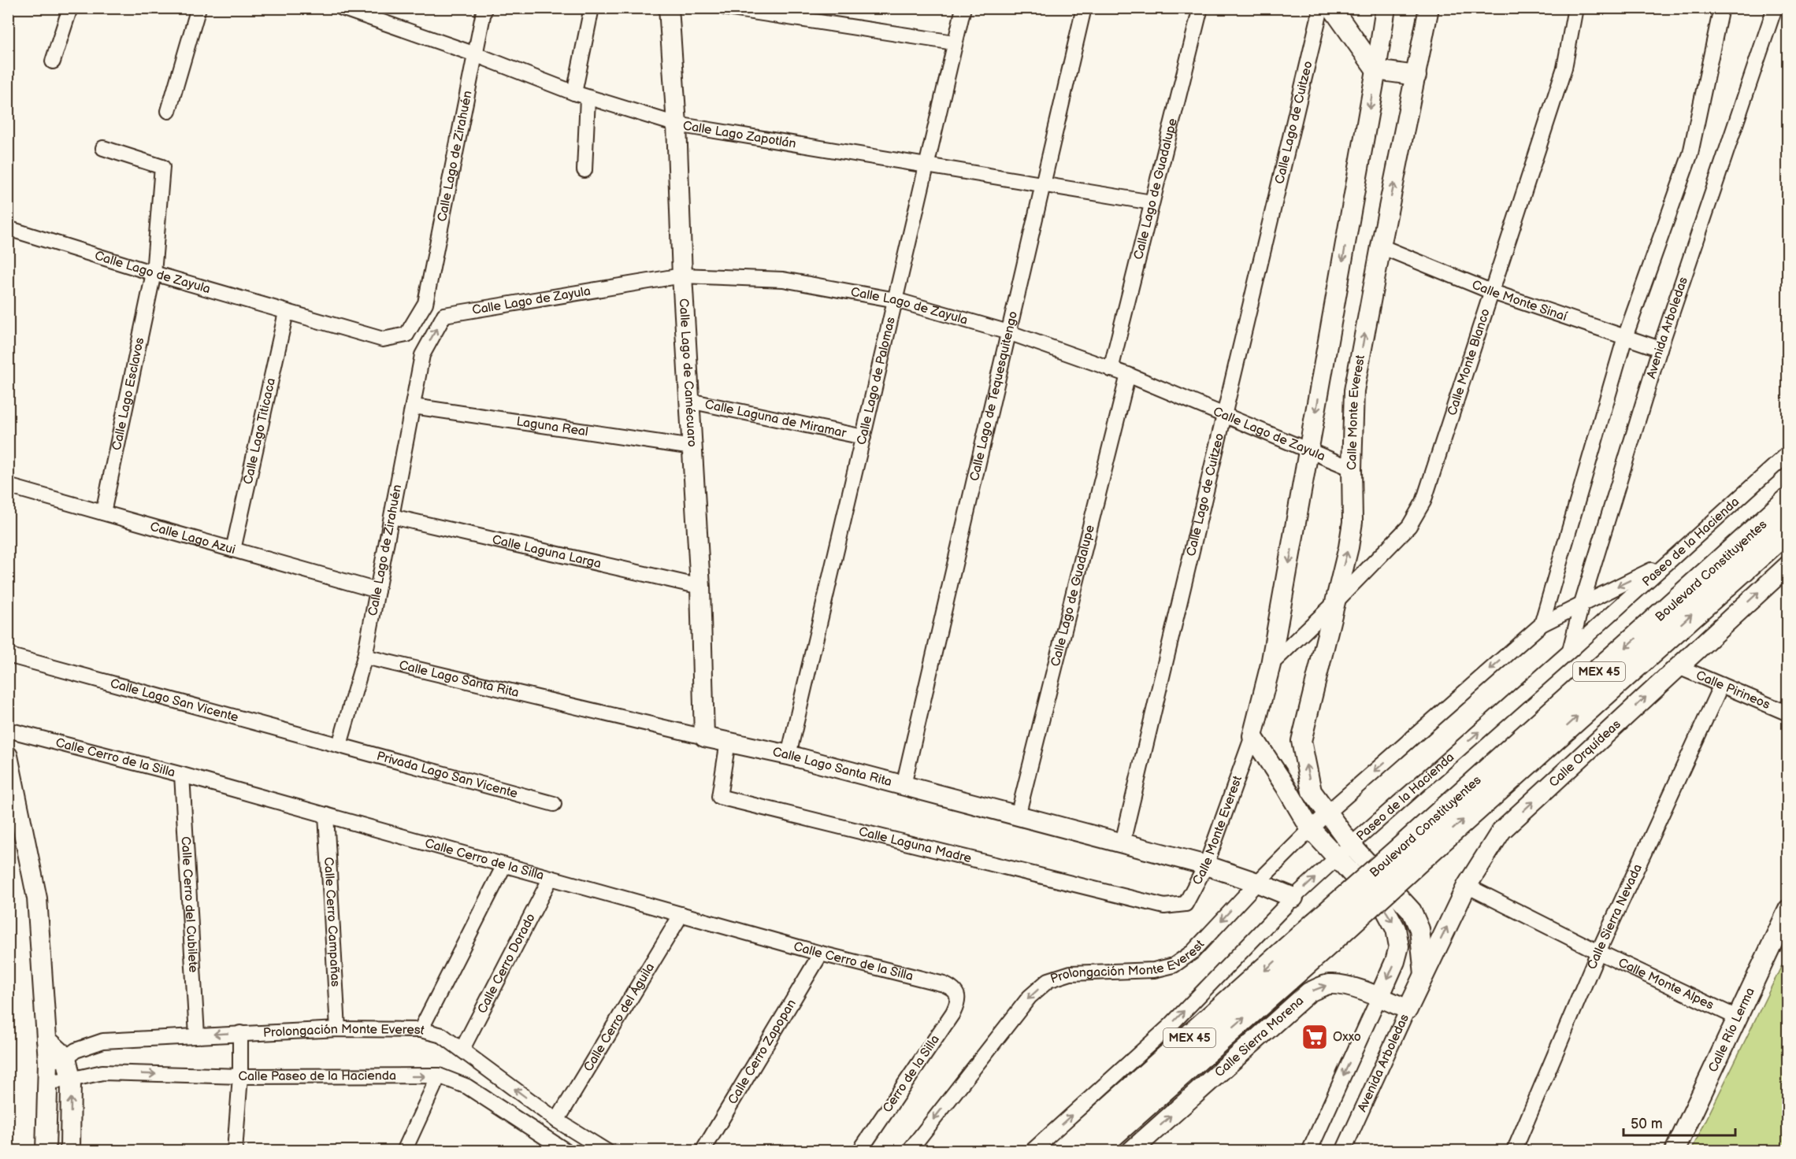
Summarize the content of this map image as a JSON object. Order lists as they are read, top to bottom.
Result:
{
  "streets": {
    "highway": ["Boulevard Constituyentes", "MEX 45"],
    "street": [
      "Calle Lago de Cuitzeo",
      "Calle Lago Zapotlán",
      "Calle Lago de Zirahuén",
      "Calle Lago de Guadalupe",
      "Calle Lago de Zayula",
      "Calle Monte Sinaí",
      "Avenida Arboledas",
      "Calle Monte Blanco",
      "Calle Lago de Camécuaro",
      "Calle Lago de Palomas",
      "Calle Lago Esclavos",
      "Calle Lago de Tequesquitengo",
      "Calle Monte Everest",
      "Calle Laguna de Miramar",
      "Laguna Real",
      "Calle Lago Titicaca",
      "Calle Lago Azui",
      "Paseo de la Hacienda",
      "Calle Laguna Larga",
      "Calle Lago Santa Rita",
      "Calle Pirineos",
      "Calle Lago San Vicente",
      "Calle Orquídeas",
      "Calle Cerro de la Silla",
      "Privada Lago San Vicente",
      "Calle Laguna Madre",
      "Calle Cerro del Cubilete",
      "Calle Sierra Nevada",
      "Calle Cerro Campañas",
      "Prolongación Monte Everest",
      "Calle Cerro Dorado",
      "Calle Monte Alpes",
      "Calle Cerro del Águila",
      "Calle Río Lerma",
      "Calle Sierra Morena",
      "Calle Cerro Zapopan",
      "Cerro de la Silla",
      "Calle Paseo de la Hacienda"
    ]
  },
  "crossings": [
    ["Calle Lago de Cuitzeo", "Calle Lago de Zayula"],
    ["Calle Lago de Cuitzeo", "Calle Lago Santa Rita"],
    ["Calle Lago Zapotlán", "Calle Lago de Zirahuén"],
    ["Calle Lago Zapotlán", "Calle Lago de Guadalupe"],
    ["Calle Lago Zapotlán", "Calle Lago de Camécuaro"],
    ["Calle Lago Zapotlán", "Calle Lago de Palomas"],
    ["Calle Lago Zapotlán", "Calle Lago de Tequesquitengo"],
    ["Calle Lago de Zirahuén", "Calle Lago de Zayula"],
    ["Calle Lago de Zirahuén", "Laguna Real"],
    ["Calle Lago de Zirahuén", "Calle Lago Azui"],
    ["Calle Lago de Zirahuén", "Calle Laguna Larga"],
    ["Calle Lago de Zirahuén", "Calle Lago Santa Rita"],
    ["Calle Lago de Zirahuén", "Calle Lago San Vicente"],
    ["Calle Lago de Zirahuén", "Privada Lago San Vicente"],
    ["Calle Lago de Guadalupe", "Calle Lago de Zayula"],
    ["Calle Lago de Guadalupe", "Calle Lago Santa Rita"],
    ["Calle Lago de Zayula", "Calle Lago de Camécuaro"],
    ["Calle Lago de Zayula", "Calle Lago de Palomas"],
    ["Calle Lago de Zayula", "Calle Lago Esclavos"],
    ["Calle Lago de Zayula", "Calle Lago de Tequesquitengo"],
    ["Calle Lago de Zayula", "Calle Monte Everest"],
    ["Calle Lago de Zayula", "Calle Lago Titicaca"],
    ["Calle Monte Sinaí", "Avenida Arboledas"],
    ["Calle Monte Sinaí", "Calle Monte Blanco"],
    ["Calle Monte Sinaí", "Calle Monte Everest"],
    ["Avenida Arboledas", "Calle Monte Everest"],
    ["Avenida Arboledas", "Paseo de la Hacienda"],
    ["Avenida Arboledas", "Calle Orquídeas"],
    ["Avenida Arboledas", "Calle Sierra Morena"],
    ["Calle Monte Blanco", "Calle Monte Everest"],
    ["Calle Lago de Camécuaro", "Calle Laguna de Miramar"],
    ["Calle Lago de Camécuaro", "Laguna Real"],
    ["Calle Lago de Camécuaro", "Calle Laguna Larga"],
    ["Calle Lago de Camécuaro", "Calle Lago Santa Rita"],
    ["Calle Lago de Palomas", "Calle Laguna de Miramar"],
    ["Calle Lago de Palomas", "Calle Lago Santa Rita"],
    ["Calle Lago Esclavos", "Calle Lago Azui"],
    ["Calle Lago de Tequesquitengo", "Calle Lago Santa Rita"],
    ["Calle Monte Everest", "Paseo de la Hacienda"],
    ["Calle Monte Everest", "Calle Lago Santa Rita"],
    ["Calle Monte Everest", "Calle Orquídeas"],
    ["Calle Monte Everest", "Calle Laguna Madre"],
    ["Calle Monte Everest", "Calle Sierra Morena"],
    ["Calle Lago Titicaca", "Calle Lago Azui"],
    ["Paseo de la Hacienda", "Calle Lago Santa Rita"],
    ["Calle Lago Santa Rita", "Calle Laguna Madre"],
    ["Calle Lago Santa Rita", "Prolongación Monte Everest"],
    ["Calle Pirineos", "Calle Orquídeas"],
    ["Calle Pirineos", "Calle Sierra Nevada"],
    ["Calle Lago San Vicente", "Privada Lago San Vicente"],
    ["Calle Orquídeas", "Calle Monte Alpes"],
    ["Calle Cerro de la Silla", "Calle Cerro del Cubilete"],
    ["Calle Cerro de la Silla", "Calle Cerro Campañas"],
    ["Calle Cerro de la Silla", "Calle Cerro Dorado"],
    ["Calle Cerro de la Silla", "Calle Cerro del Águila"],
    ["Calle Cerro de la Silla", "Calle Cerro Zapopan"],
    ["Calle Cerro de la Silla", "Cerro de la Silla"],
    ["Calle Cerro del Cubilete", "Prolongación Monte Everest"],
    ["Calle Sierra Nevada", "Calle Monte Alpes"],
    ["Calle Cerro Campañas", "Prolongación Monte Everest"],
    ["Prolongación Monte Everest", "Calle Cerro Dorado"],
    ["Prolongación Monte Everest", "Calle Cerro del Águila"],
    ["Calle Monte Alpes", "Calle Río Lerma"]
  ],
  "one_way": ["Prolongación Monte Everest", "Calle Paseo de la Hacienda"],
  "places": {
    "supermarket": ["Oxxo"]
  },
  "scale_bar": "50 m"
}
